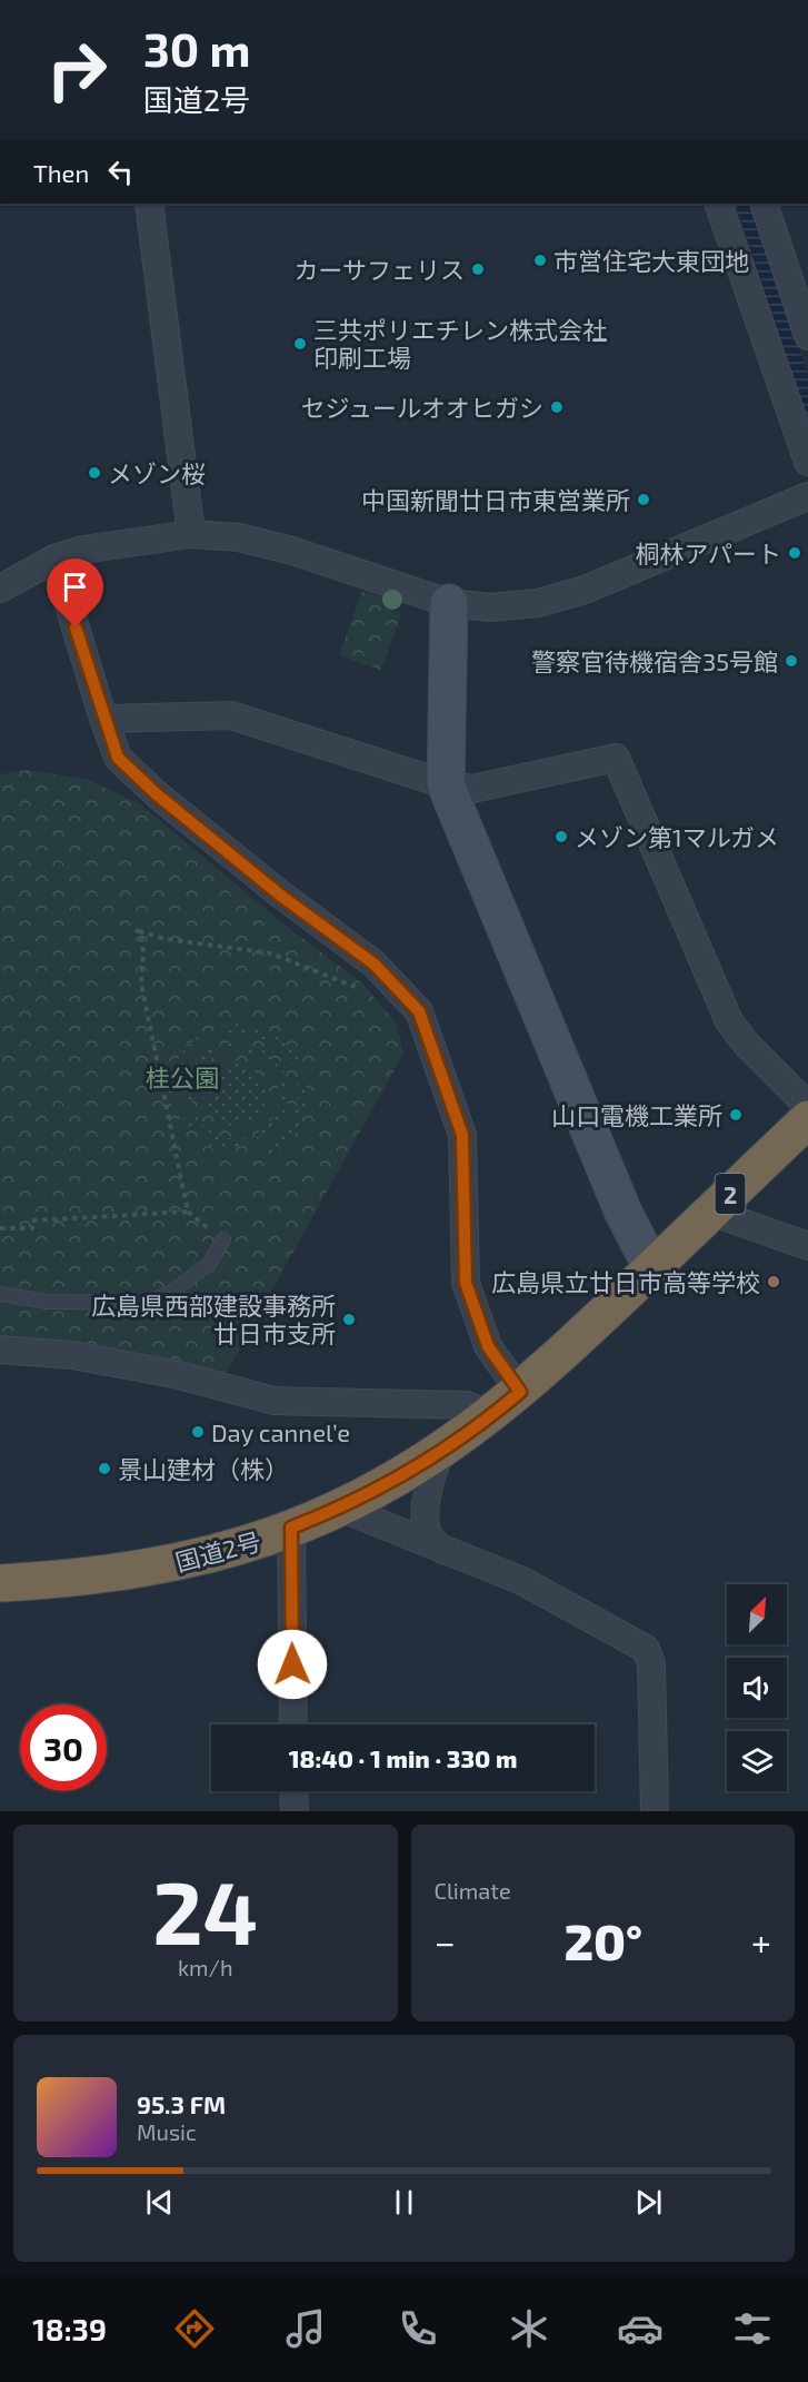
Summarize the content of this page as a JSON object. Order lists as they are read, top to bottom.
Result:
{
  "streets": {
    "highway": ["2", "国道2号"]
  },
  "parks": ["桂公園"],
  "places": [
    "市営住宅大東団地",
    "カーサフェリス",
    "三共ポリエチレン株式会社 印刷工場",
    "セジュールオオヒガシ",
    "メゾン桜",
    "中国新聞廿日市東営業所",
    "桐林アパート",
    "警察官待機宿舎35号館",
    "メゾン第1マルガメ",
    "山口電機工業所",
    "広島県立廿日市高等学校",
    "広島県西部建設事務所 廿日市支所",
    "Day cannel’e",
    "景山建材（株）"
  ],
  "north": "top right",
  "page": {
    "turn": ["30 m", "国道2号"],
    "then": "Then",
    "limit": "30",
    "trip": "18:40 · 1 min · 330 m",
    "tile": [
      ["24", "km/h"],
      "Climate"
    ],
    "heat": ["−", "20°", "+"],
    "song": ["95.3 FM", "Music"],
    "tabs": "18:39"
  }
}
